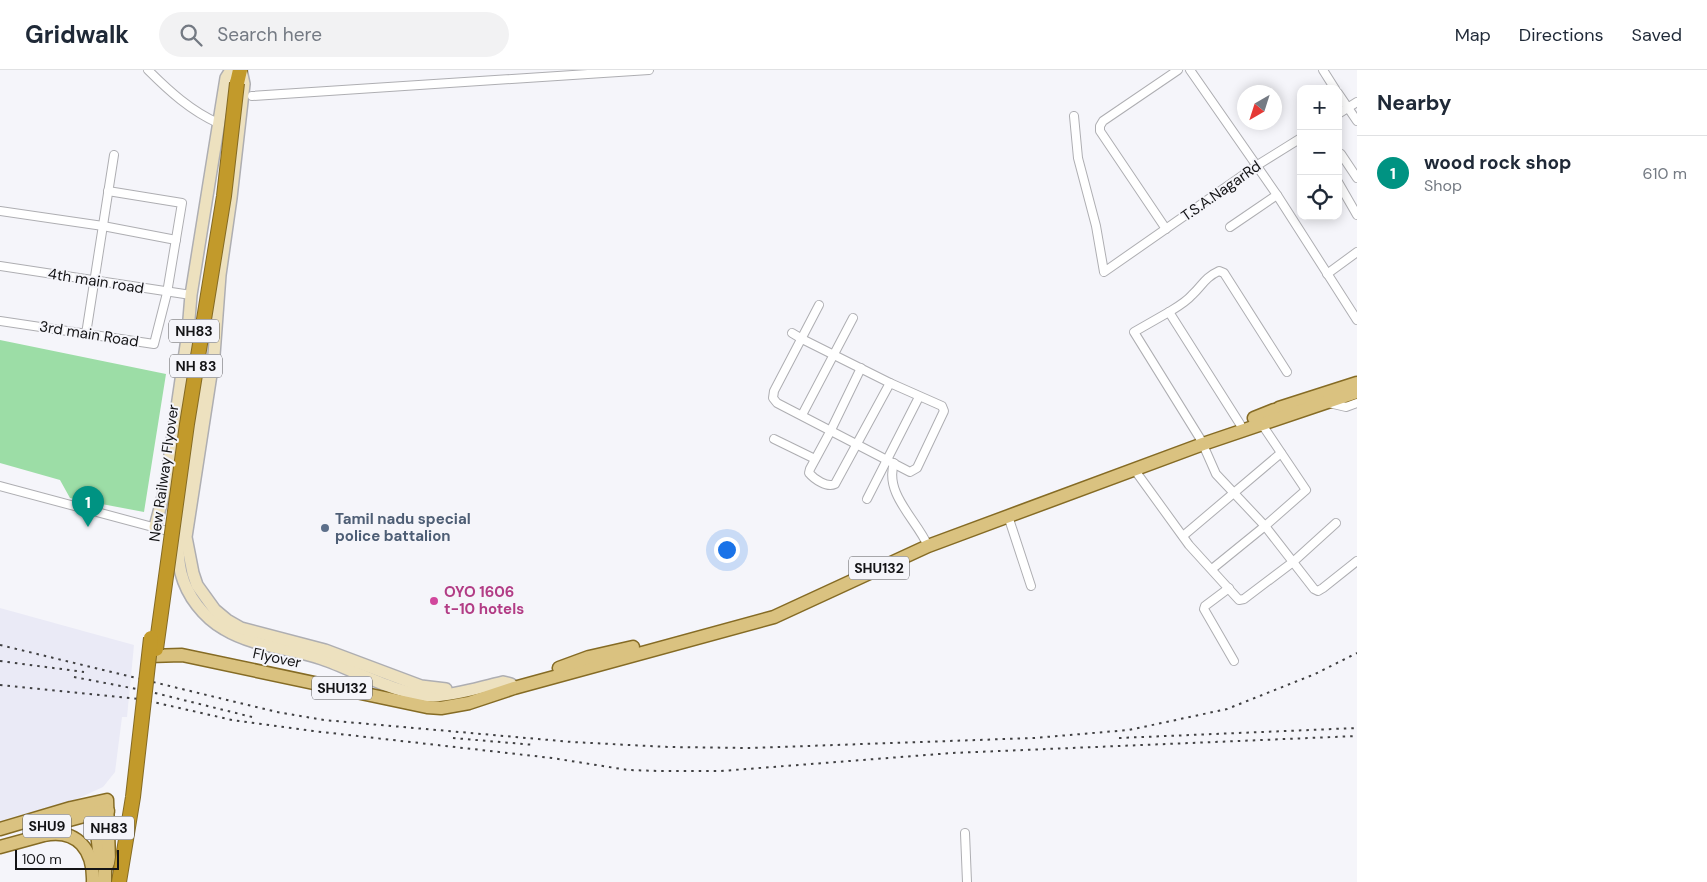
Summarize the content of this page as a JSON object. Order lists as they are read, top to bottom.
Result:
{
  "streets": {
    "highway": ["NH83", "NH 83", "New Railway Flyover"],
    "main road": ["SHU132", "Flyover", "SHU9"],
    "street": ["T.S.A.NagarRd", "4th main road", "3rd main Road"]
  },
  "crossings": [
    ["4th main road", "3rd main Road"],
    ["NH83", "SHU9"],
    ["New Railway Flyover", "Flyover"],
    ["SHU132", "Flyover"]
  ],
  "places": ["Tamil nadu special police battalion", "OYO 1606 t-10 hotels"],
  "scale_bar": "100 m",
  "north": "bottom left",
  "page": {
    "header": "Gridwalk",
    "search": "Search here",
    "nav": ["Map", "Directions", "Saved"],
    "heading": "Nearby",
    "map_buttons": ["+", "−"],
    "list": [
      {
        "mark": "1",
        "name": "wood rock shop",
        "note": "Shop",
        "value": "610 m"
      }
    ],
    "pins": "1",
    "scale": "100 m"
  }
}
